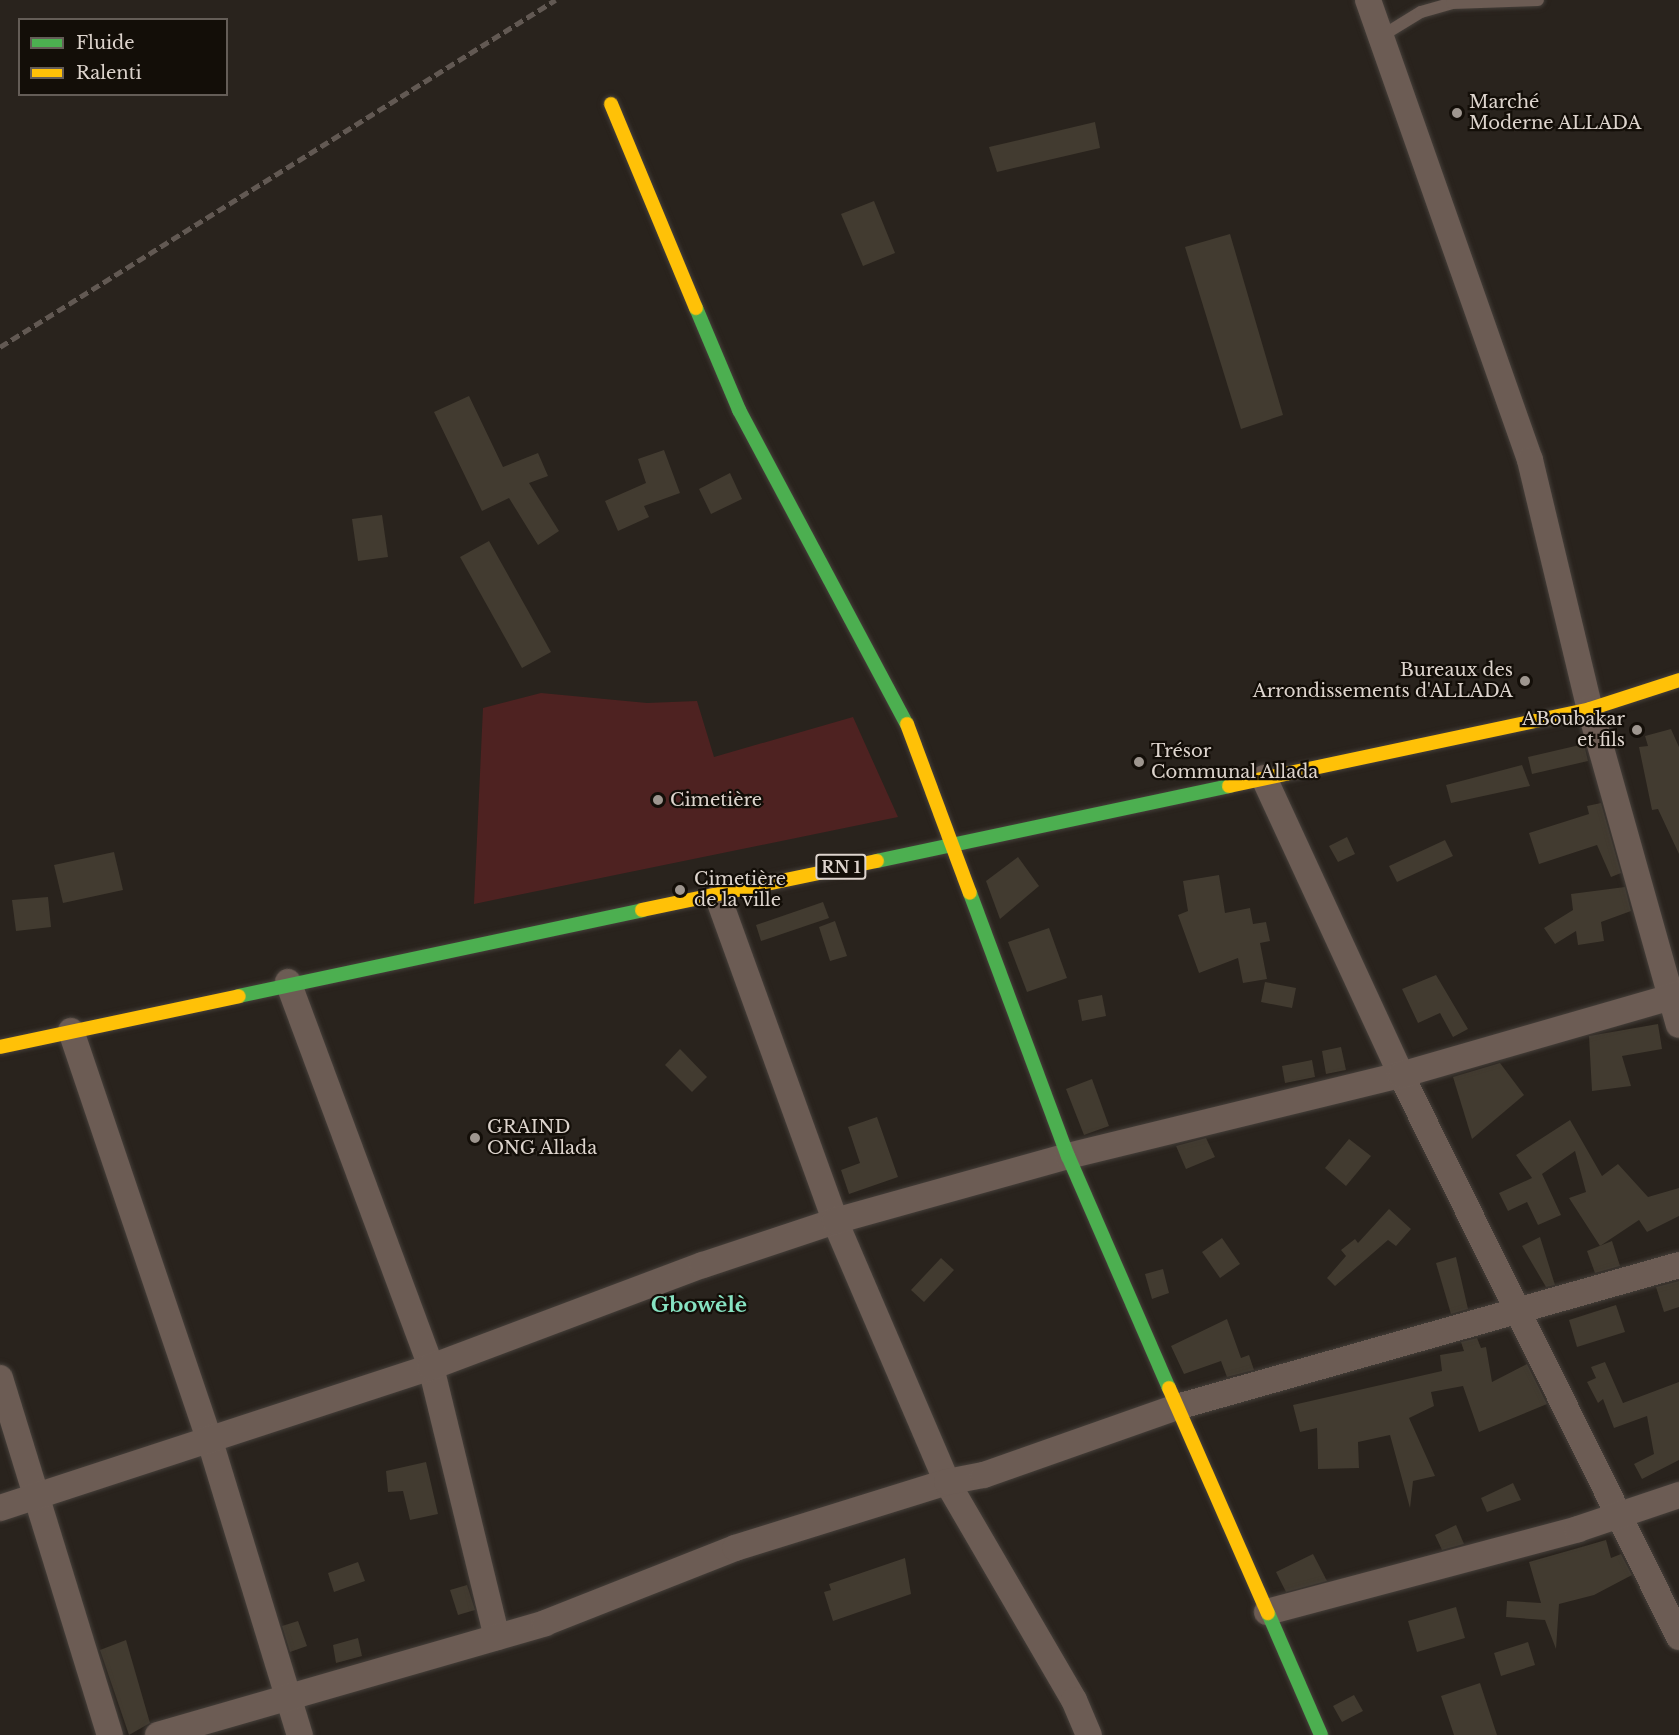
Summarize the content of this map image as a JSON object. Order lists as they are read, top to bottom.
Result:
{
  "streets": {
    "street": ["RN 1"]
  },
  "districts": ["Gbowèlè"],
  "places": [
    "Marché Moderne ALLADA",
    "Bureaux des Arrondissements d'ALLADA",
    "ABoubakar et fils",
    "Trésor Communal Allada",
    "Cimetière",
    "Cimetière de la ville",
    "GRAIND ONG Allada"
  ],
  "legend": ["Fluide", "Ralenti"]
}
